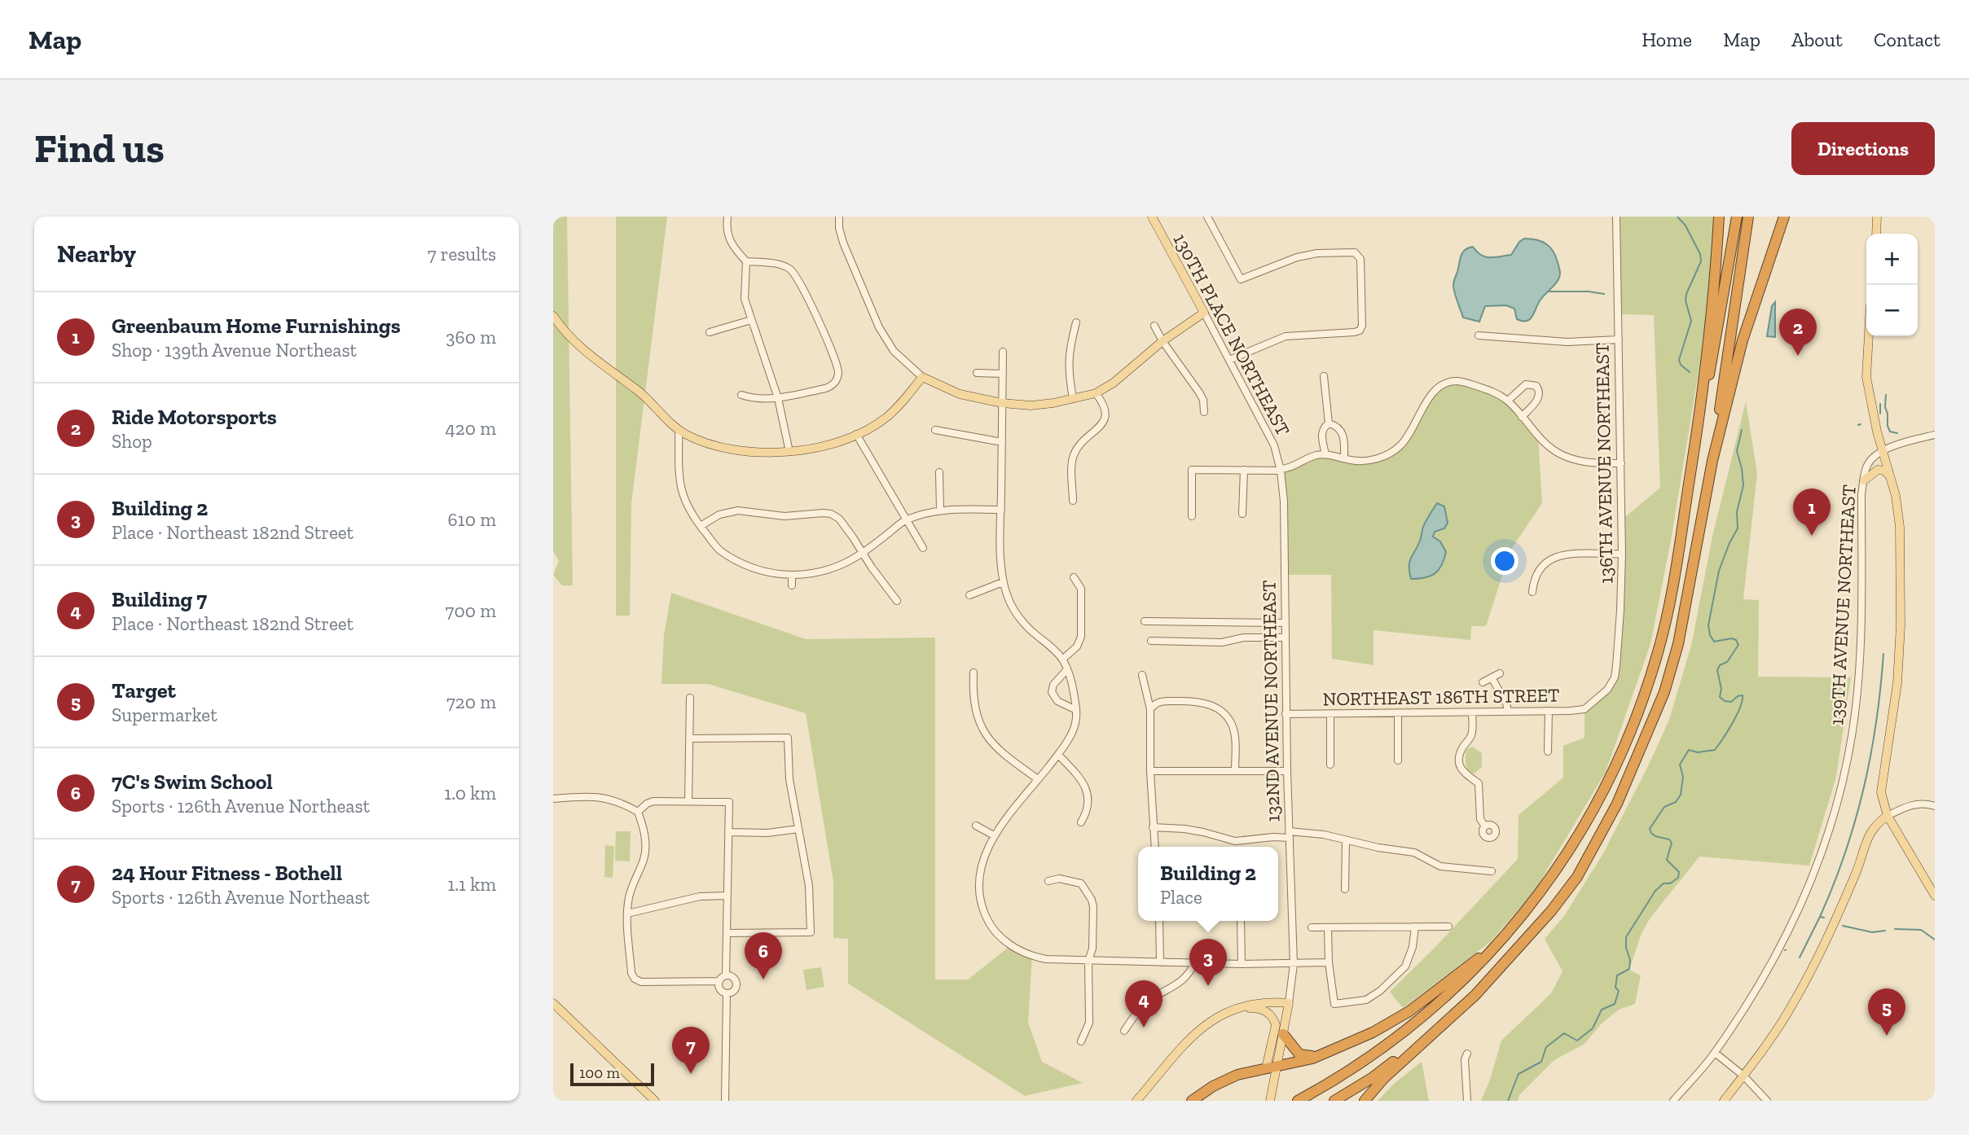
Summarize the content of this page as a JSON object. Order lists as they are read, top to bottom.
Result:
{
  "streets": {
    "main road": ["130TH PLACE NORTHEAST", "132ND AVENUE NORTHEAST"],
    "street": ["136TH AVENUE NORTHEAST", "139TH AVENUE NORTHEAST", "NORTHEAST 186TH STREET"]
  },
  "crossings": [
    ["130TH PLACE NORTHEAST", "132ND AVENUE NORTHEAST"],
    ["136TH AVENUE NORTHEAST", "NORTHEAST 186TH STREET"],
    ["NORTHEAST 186TH STREET", "132ND AVENUE NORTHEAST"]
  ],
  "scale_bar": "100 m",
  "page": {
    "header": "Map",
    "nav": [
      "Home",
      "Map",
      "About",
      "Contact"
    ],
    "buttons": "Directions",
    "title": "Find us",
    "heading": ["Nearby", "7 results"],
    "map_buttons": ["+", "−"],
    "list": [
      {
        "mark": "1",
        "name": "Greenbaum Home Furnishings",
        "note": "Shop · 139th Avenue Northeast",
        "value": "360 m"
      },
      {
        "mark": "2",
        "name": "Ride Motorsports",
        "note": "Shop",
        "value": "420 m"
      },
      {
        "mark": "3",
        "name": "Building 2",
        "note": "Place · Northeast 182nd Street",
        "value": "610 m"
      },
      {
        "mark": "4",
        "name": "Building 7",
        "note": "Place · Northeast 182nd Street",
        "value": "700 m"
      },
      {
        "mark": "5",
        "name": "Target",
        "note": "Supermarket",
        "value": "720 m"
      },
      {
        "mark": "6",
        "name": "7C's Swim School",
        "note": "Sports · 126th Avenue Northeast",
        "value": "1.0 km"
      },
      {
        "mark": "7",
        "name": "24 Hour Fitness - Bothell",
        "note": "Sports · 126th Avenue Northeast",
        "value": "1.1 km"
      }
    ],
    "pins": [
      "2",
      "1",
      "6",
      "3",
      "4",
      "5",
      "7"
    ],
    "popup": ["Building 2", "Place"],
    "scale": "100 m"
  }
}
